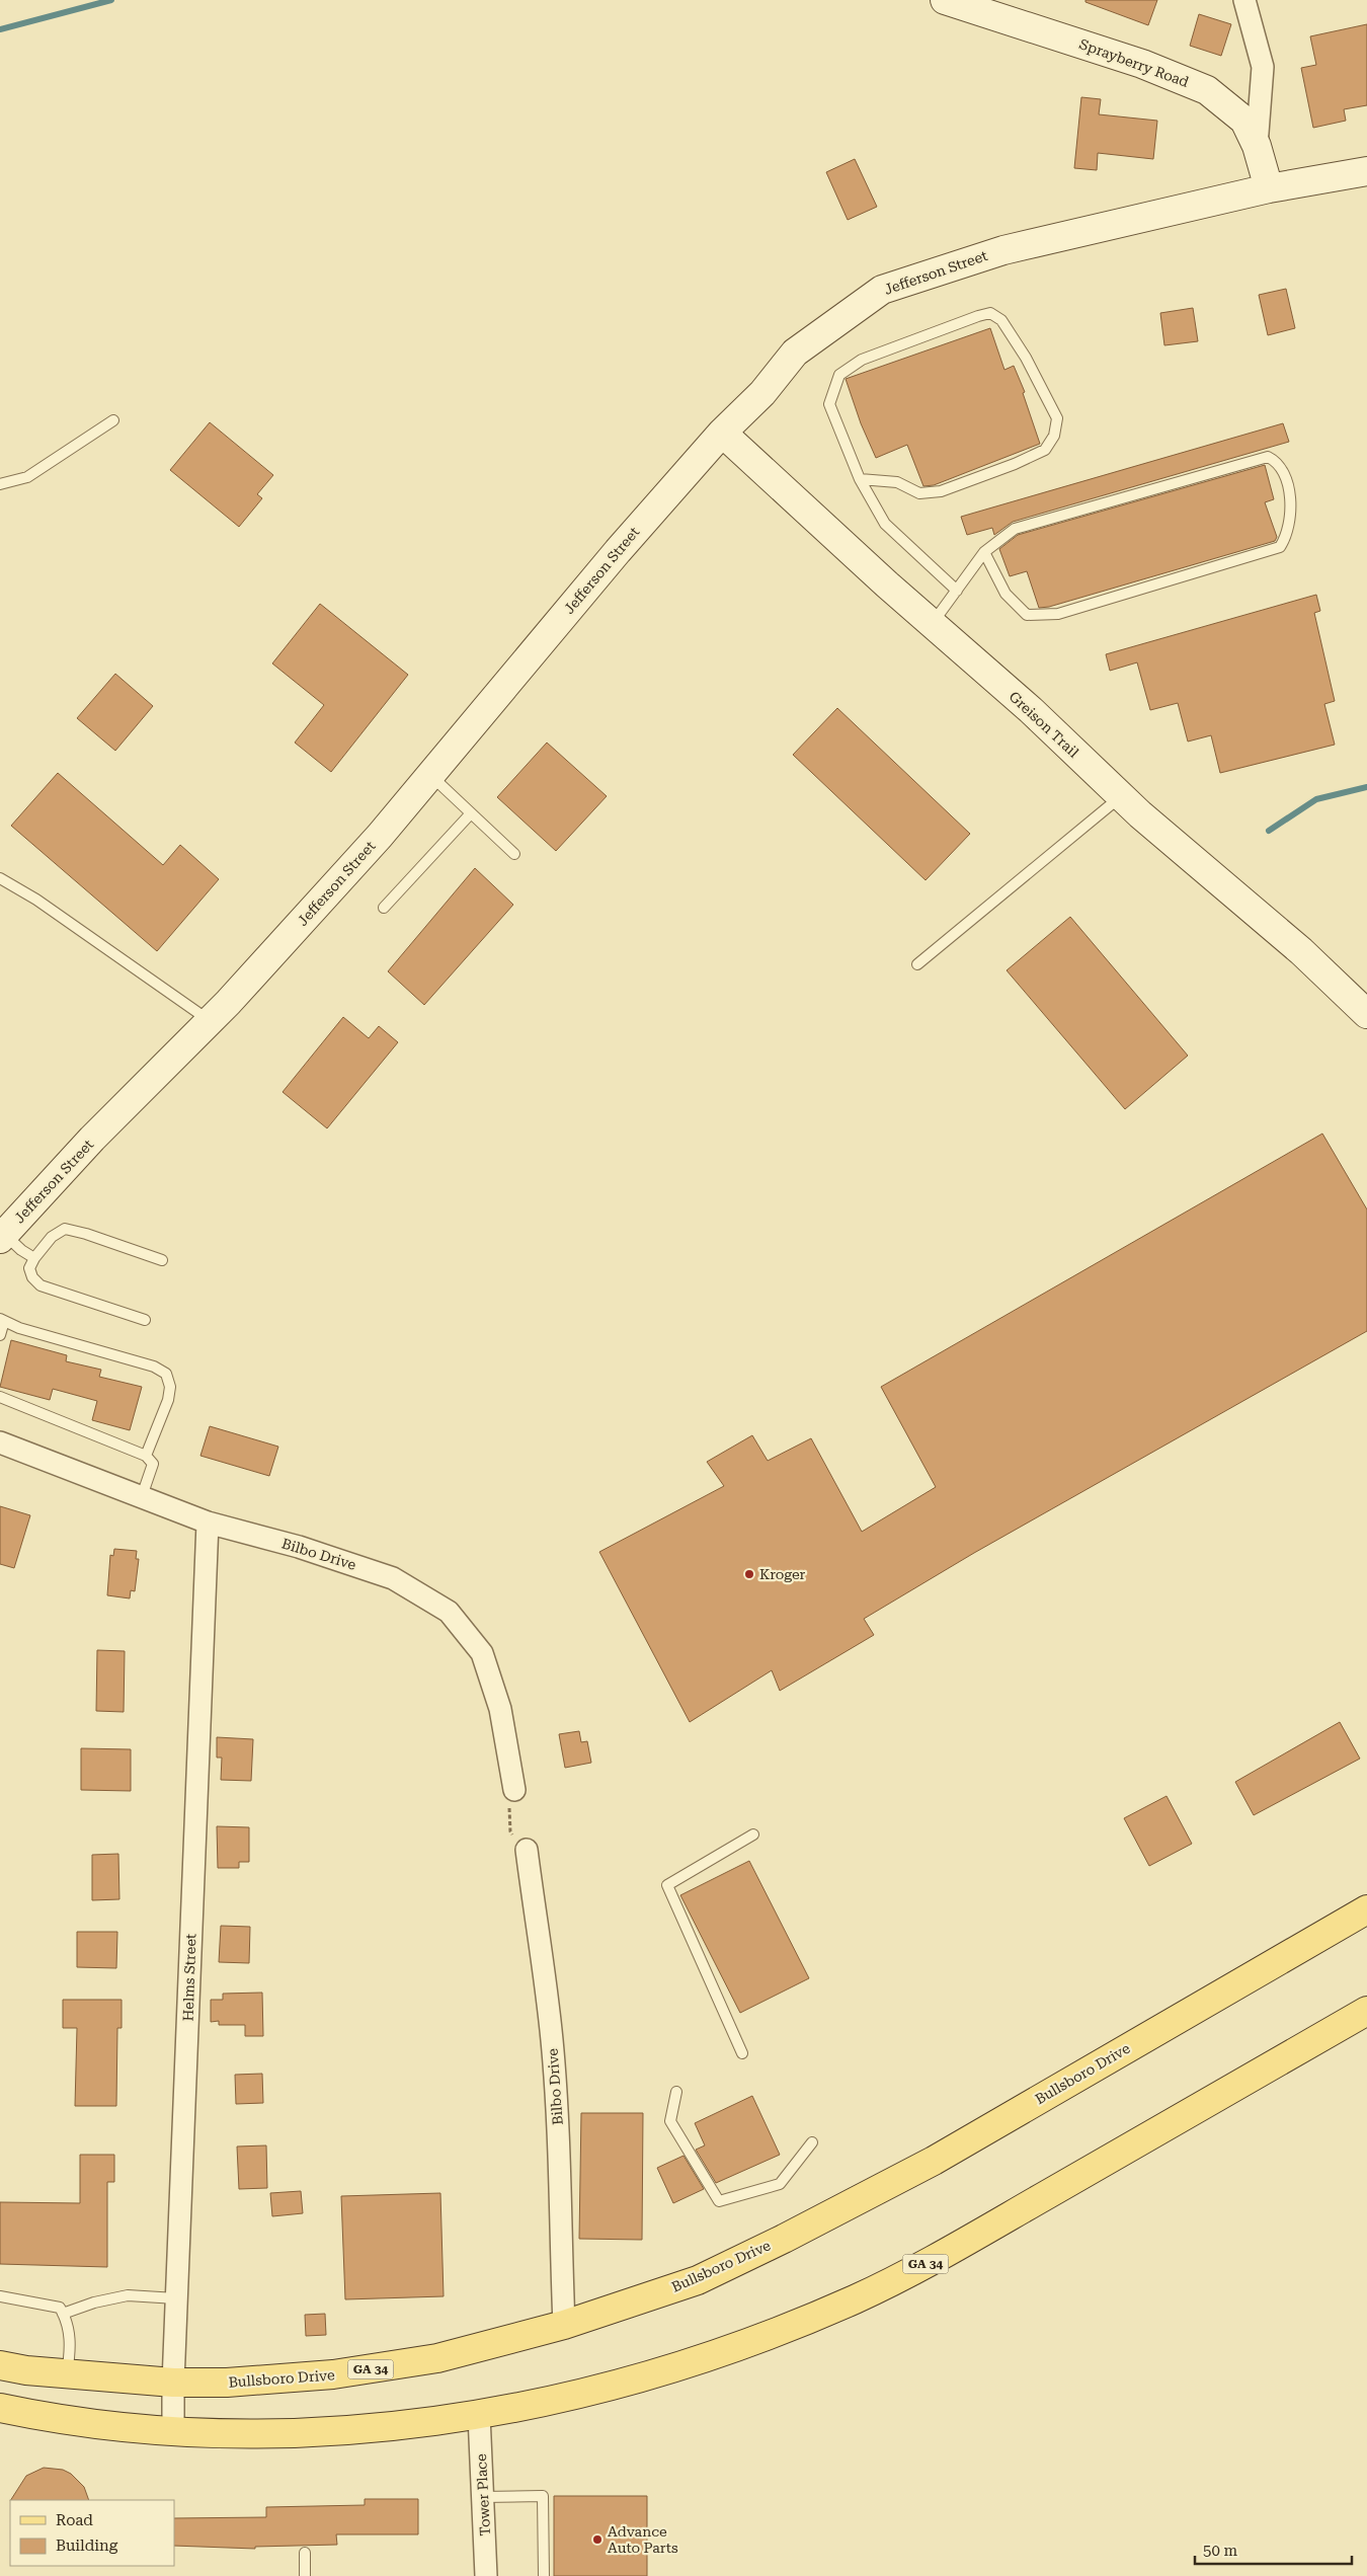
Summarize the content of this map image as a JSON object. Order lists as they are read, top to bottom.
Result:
{
  "streets": {
    "main road": ["Bullsboro Drive", "GA 34"],
    "street": [
      "Sprayberry Road",
      "Jefferson Street",
      "Greison Trail",
      "Bilbo Drive",
      "Helms Street",
      "Tower Place"
    ]
  },
  "crossings": [
    ["Sprayberry Road", "Jefferson Street"],
    ["Jefferson Street", "Greison Trail"],
    ["Bilbo Drive", "Helms Street"],
    ["Bilbo Drive", "Bullsboro Drive"],
    ["Helms Street", "Bullsboro Drive"],
    ["Helms Street", "GA 34"],
    ["GA 34", "Tower Place"]
  ],
  "places": ["Kroger", "Advance Auto Parts"],
  "legend": ["Road", "Building"],
  "scale_bar": "50 m"
}
